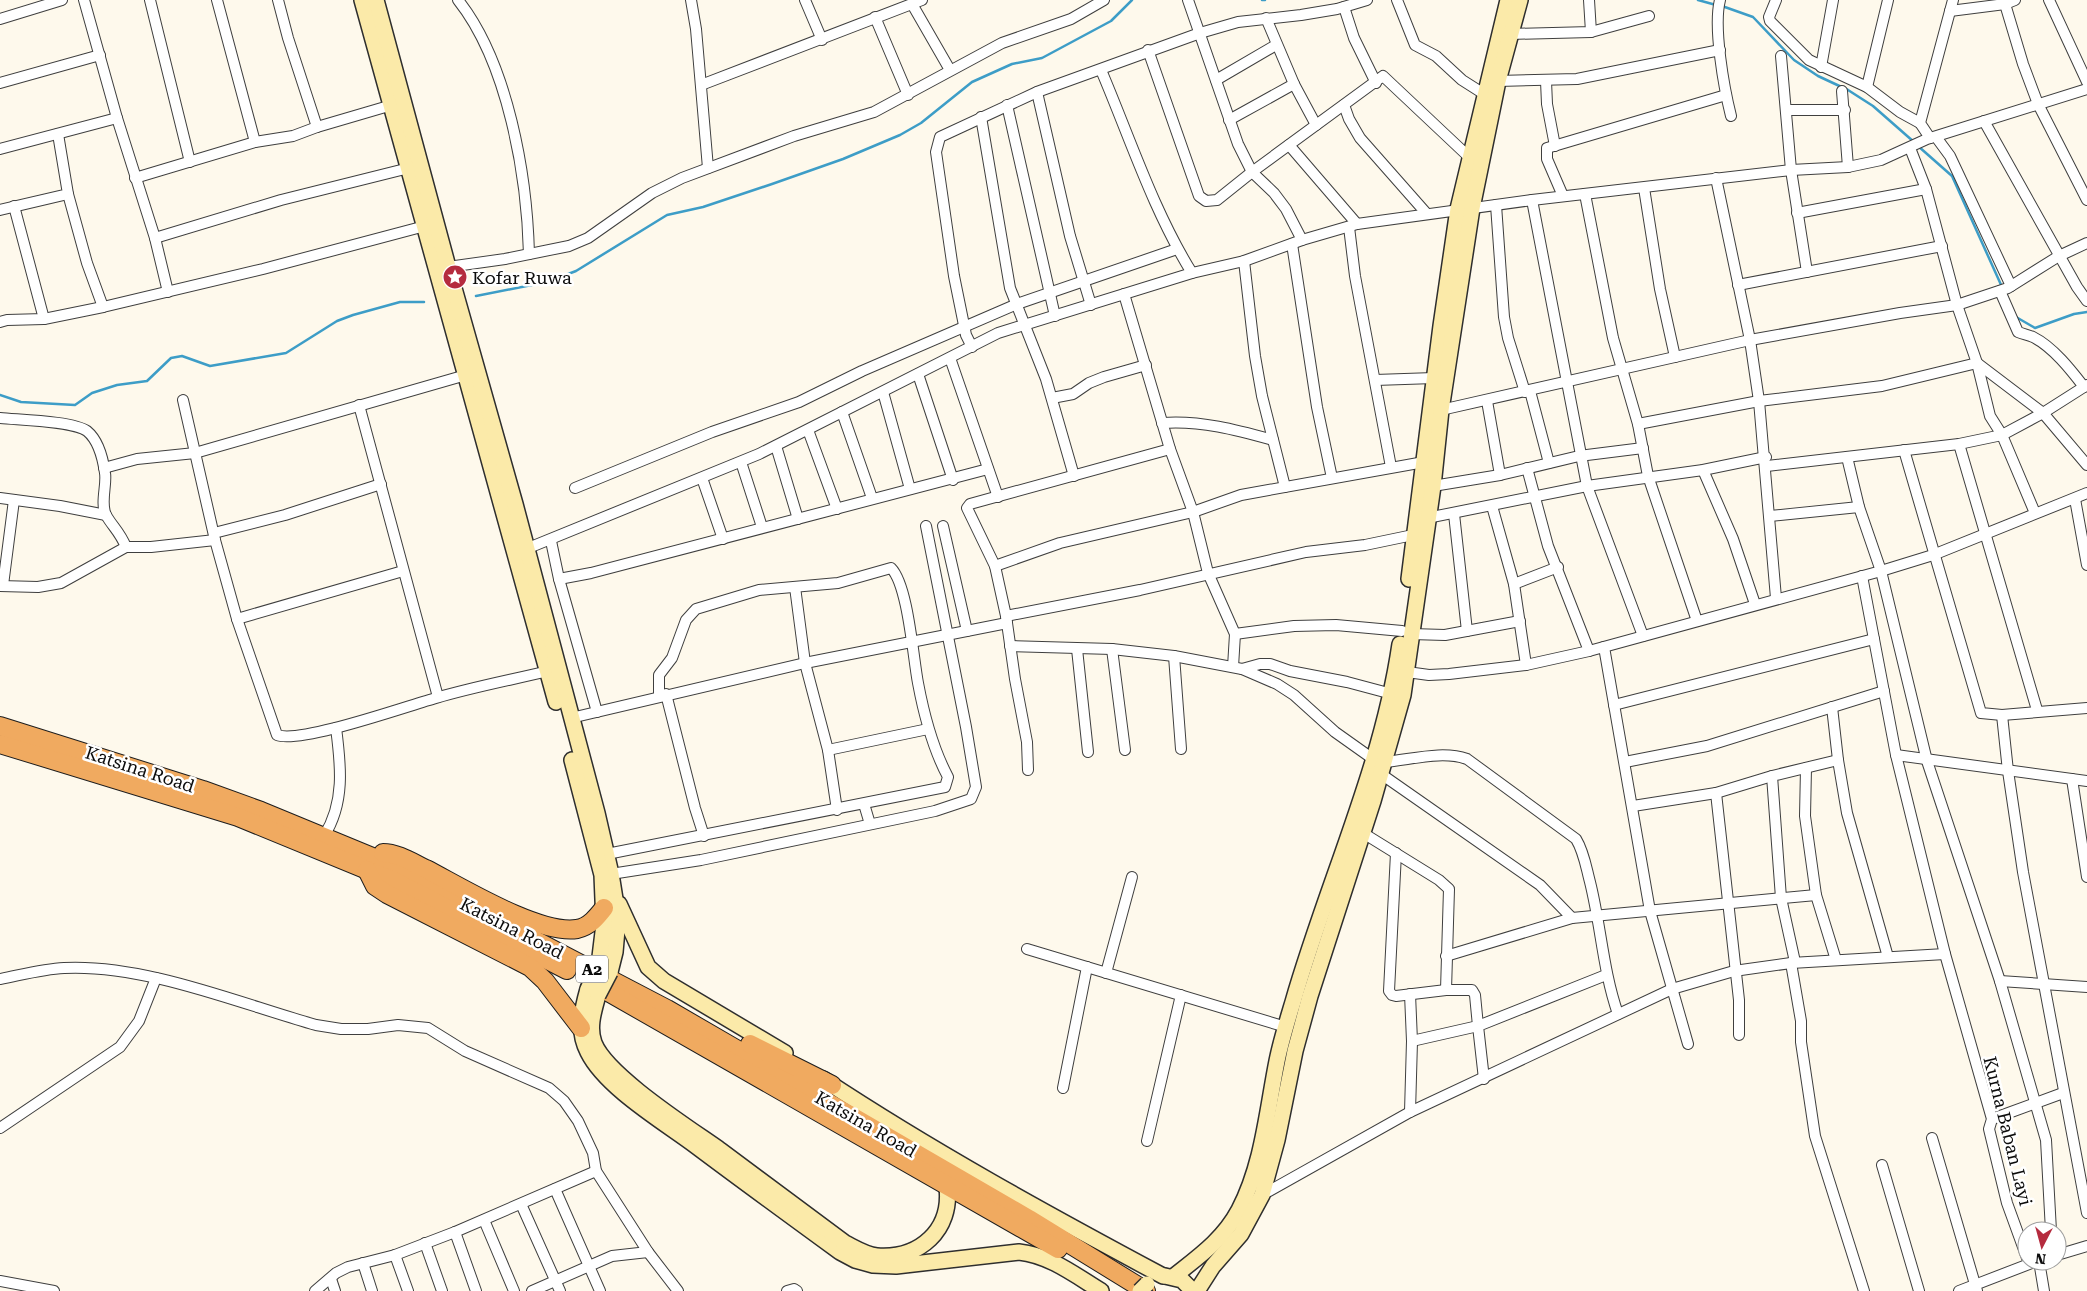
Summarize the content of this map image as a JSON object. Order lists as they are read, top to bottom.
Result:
{
  "streets": {
    "highway": ["Katsina Road", "A2"],
    "street": ["Kurna Baban Layi"]
  },
  "places": {
    "place": ["Kofar Ruwa"]
  },
  "north": "bottom"
}
